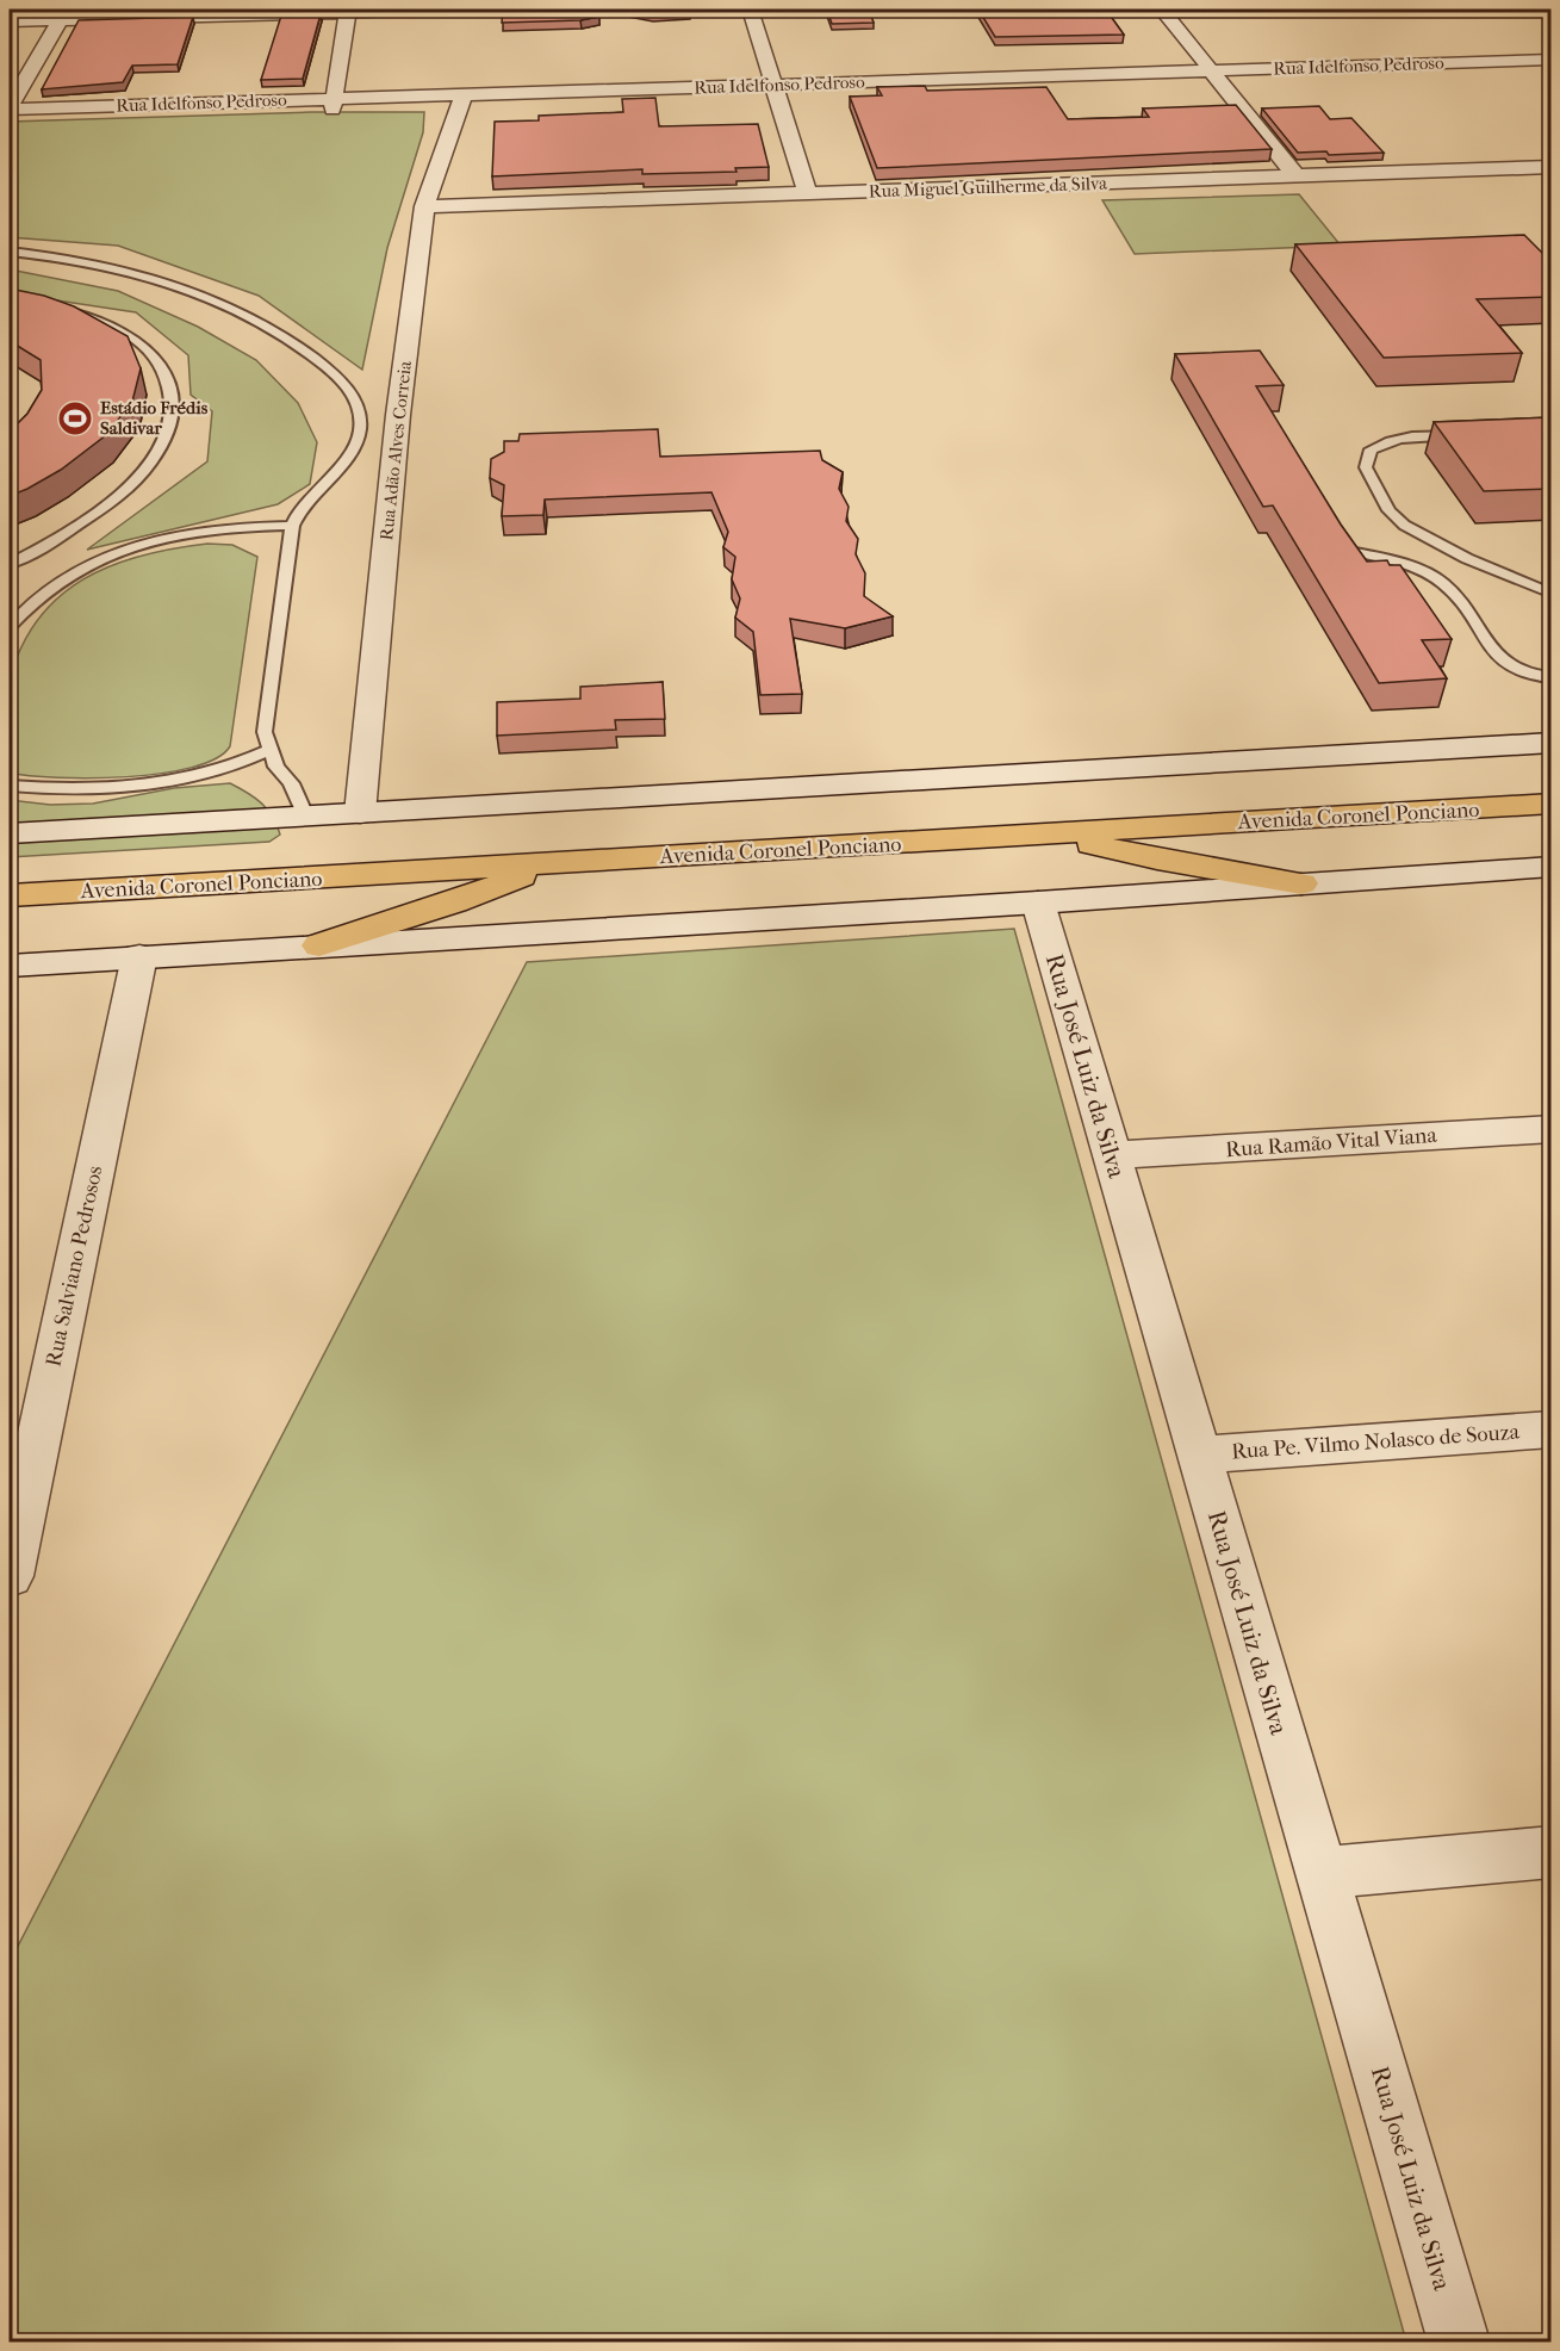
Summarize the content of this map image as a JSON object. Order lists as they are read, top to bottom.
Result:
{
  "streets": {
    "main road": ["Avenida Coronel Ponciano"],
    "street": [
      "Rua Idelfonso Pedroso",
      "Rua Miguel Guilherme da Silva",
      "Rua Adão Alves Correia",
      "Rua José Luiz da Silva",
      "Rua Ramão Vital Viana",
      "Rua Salviano Pedrosos",
      "Rua Pe. Vilmo Nolasco de Souza"
    ]
  },
  "crossings": [
    ["Rua Idelfonso Pedroso", "Rua Adão Alves Correia"],
    ["Rua Miguel Guilherme da Silva", "Rua Adão Alves Correia"],
    ["Rua José Luiz da Silva", "Rua Ramão Vital Viana"],
    ["Rua José Luiz da Silva", "Rua Pe. Vilmo Nolasco de Souza"]
  ],
  "places": {
    "sports": ["Estádio Frédis Saldivar"]
  }
}
